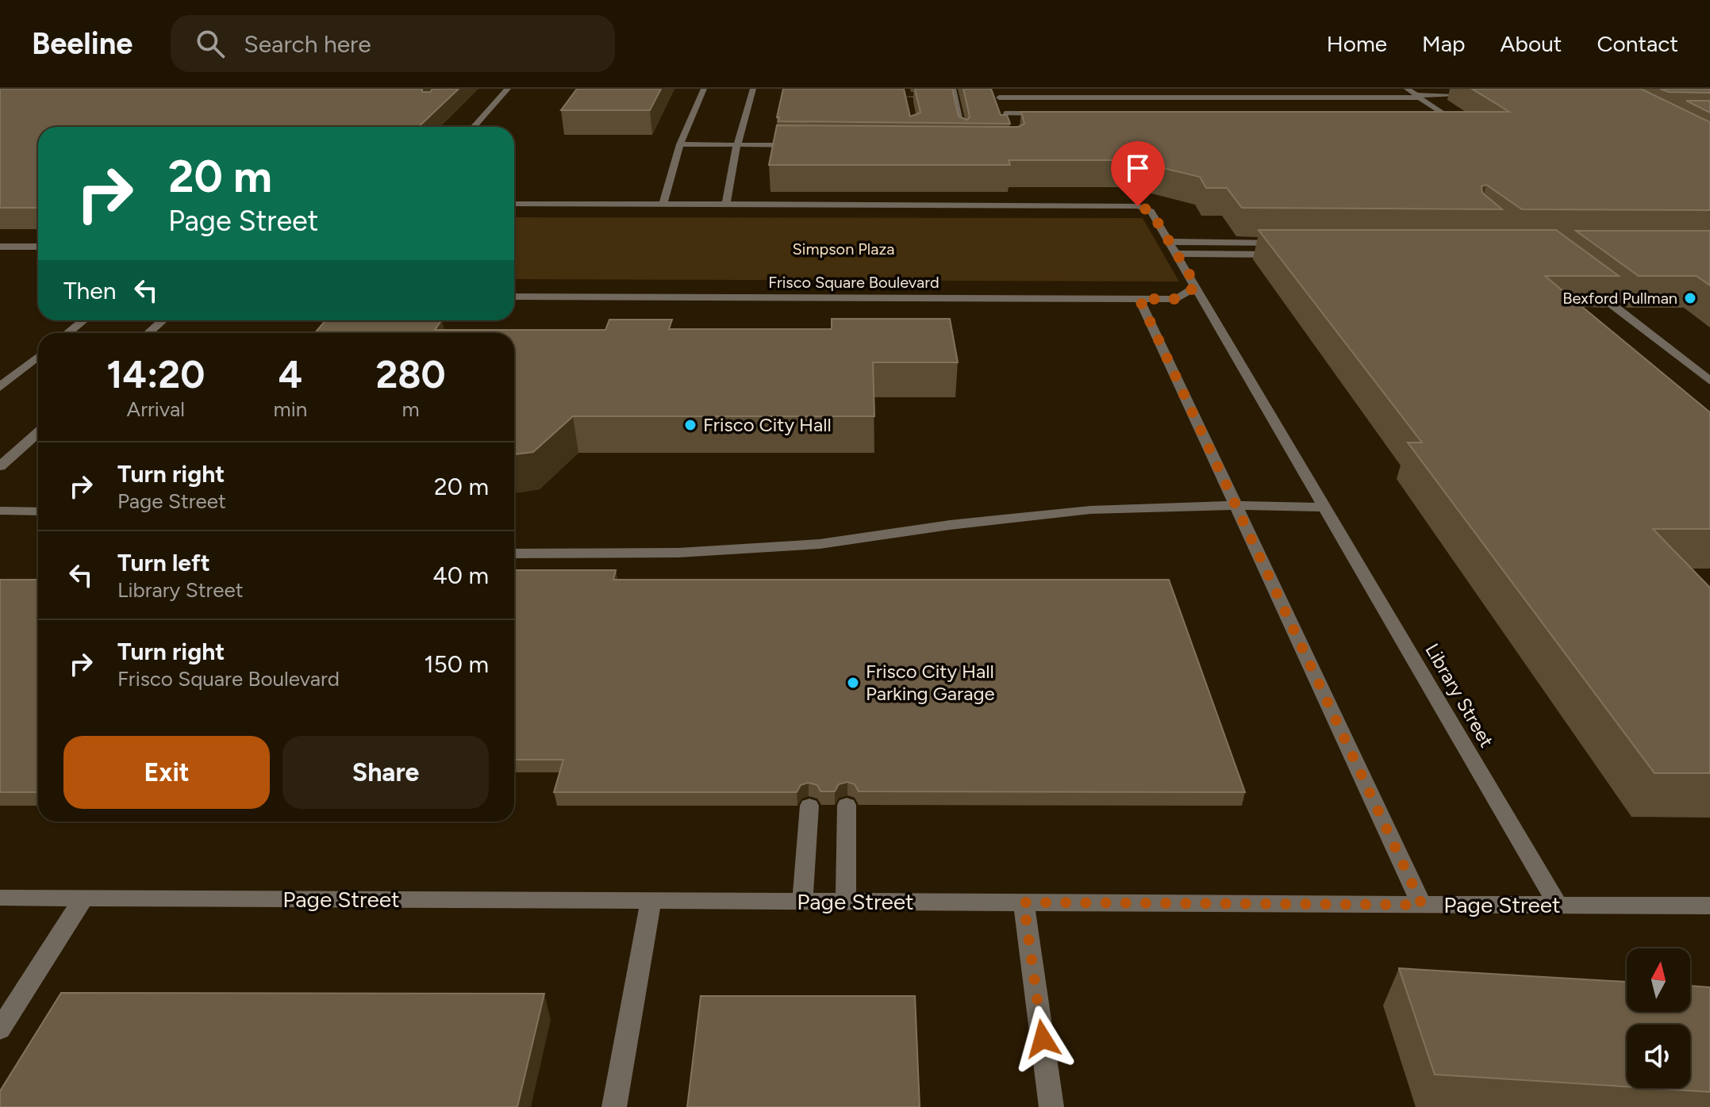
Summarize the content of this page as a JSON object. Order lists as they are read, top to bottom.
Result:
{
  "streets": {
    "street": ["Frisco Square Boulevard", "Library Street", "Page Street"]
  },
  "crossings": [
    ["Frisco Square Boulevard", "Library Street"],
    ["Library Street", "Page Street"]
  ],
  "parks": ["Simpson Plaza"],
  "places": ["Bexford Pullman", "Frisco City Hall", "Frisco City Hall Parking Garage"],
  "north": "top",
  "page": {
    "header": "Beeline",
    "search": "Search here",
    "nav": [
      "Home",
      "Map",
      "About",
      "Contact"
    ],
    "turn": ["20 m", "Page Street"],
    "then": "Then",
    "eta": [
      "14:20",
      "Arrival",
      "4",
      "min",
      "280",
      "m"
    ],
    "list": [
      {
        "name": "Turn right",
        "note": "Page Street",
        "value": "20 m"
      },
      {
        "name": "Turn left",
        "note": "Library Street",
        "value": "40 m"
      },
      {
        "name": "Turn right",
        "note": "Frisco Square Boulevard",
        "value": "150 m"
      }
    ],
    "buttons": ["Exit", "Share"]
  }
}
